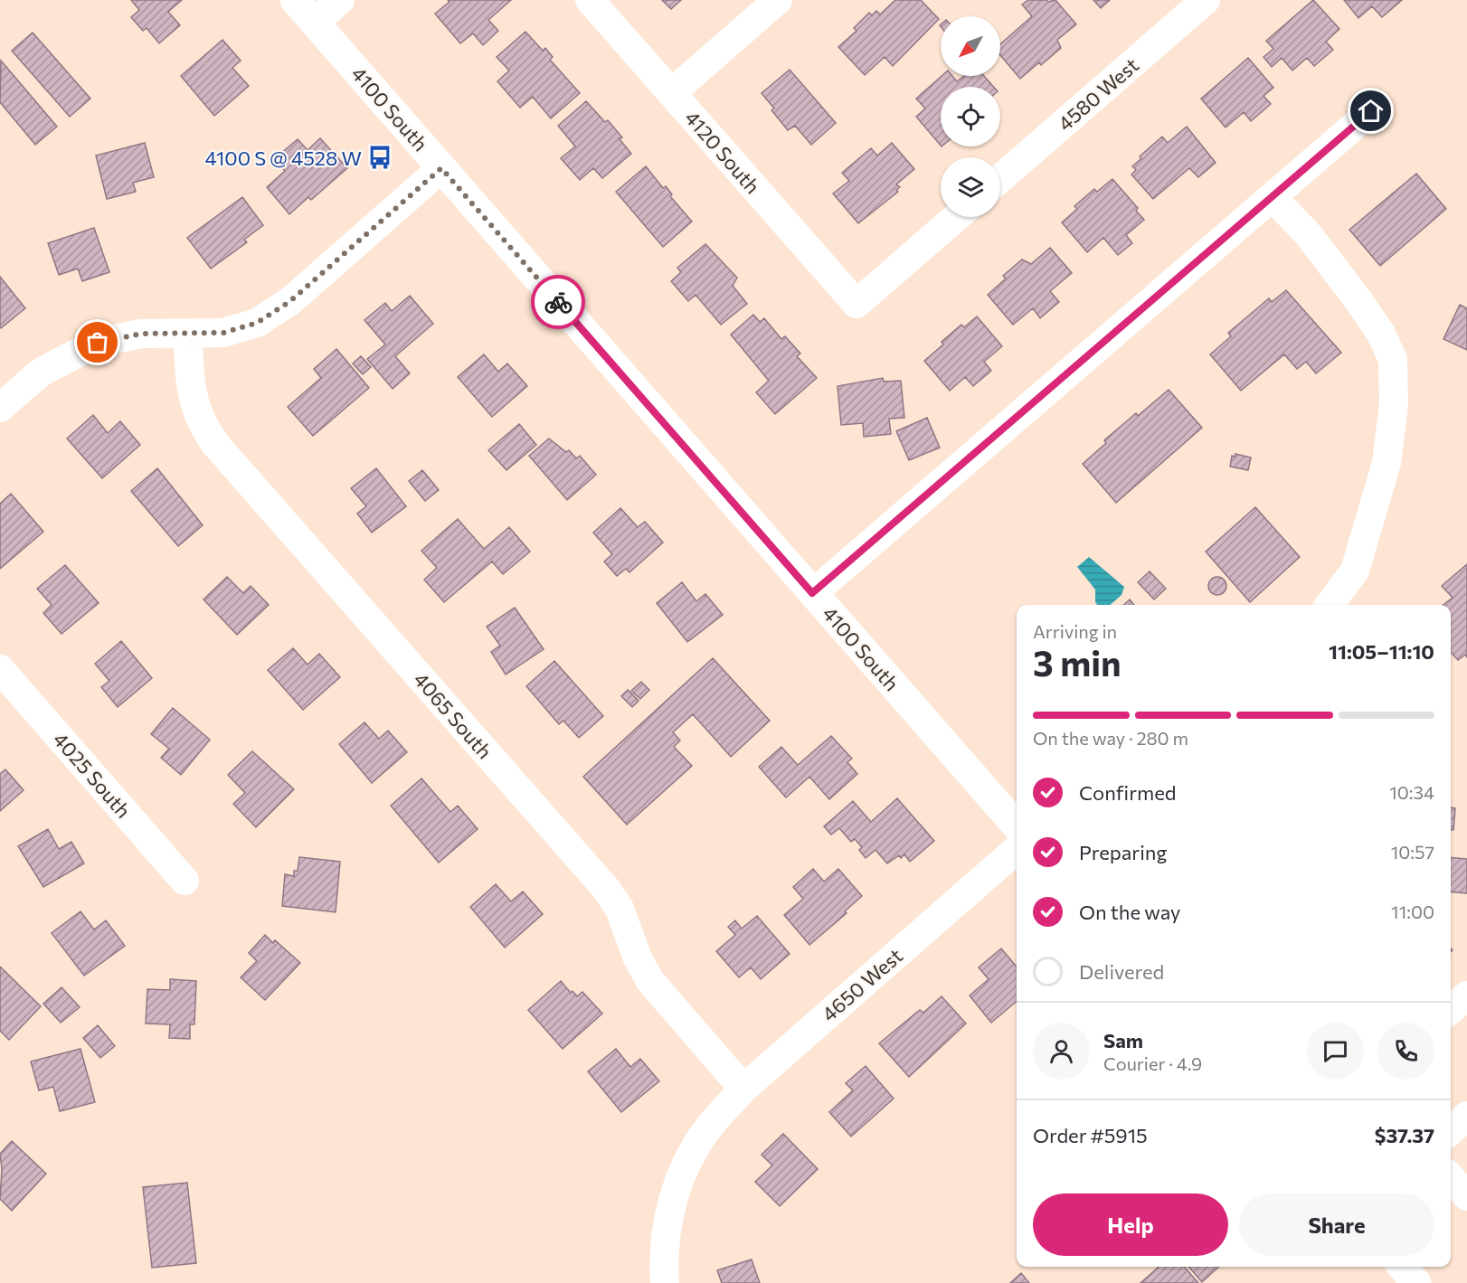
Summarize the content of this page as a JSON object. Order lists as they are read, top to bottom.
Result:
{
  "streets": {
    "main road": ["4100 South"],
    "street": [
      "4580 West",
      "4120 South",
      "4065 South",
      "4025 South",
      "4650 West"
    ]
  },
  "crossings": [
    ["4065 South", "4650 West"]
  ],
  "places": {
    "bus stop": ["4100 S @ 4528 W"]
  },
  "north": "bottom left",
  "page": {
    "heading": ["3 min", "Arriving in", "11:05–11:10"],
    "panel": [
      "Sam",
      "Courier · 4.9",
      "Order #5915",
      "$37.37"
    ],
    "bar": "On the way · 280 m",
    "list": [
      ["Confirmed", "10:34"],
      ["Preparing", "10:57"],
      ["On the way", "11:00"],
      "Delivered"
    ],
    "buttons": ["Help", "Share"]
  }
}
